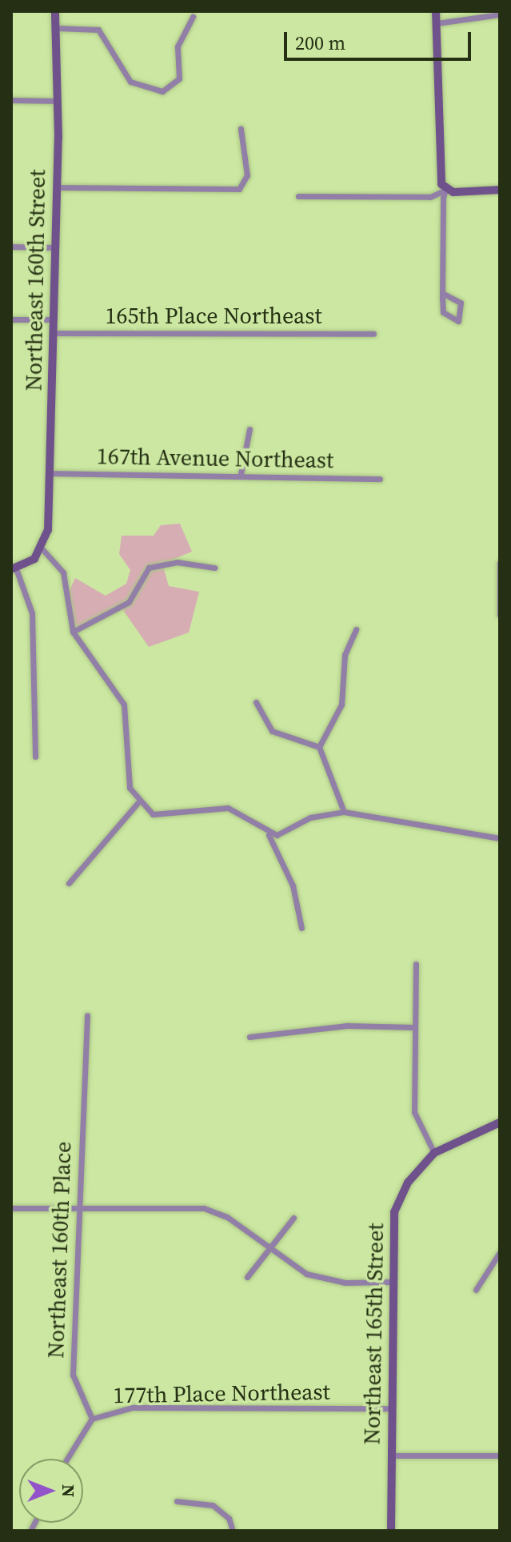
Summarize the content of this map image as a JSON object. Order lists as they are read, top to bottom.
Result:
{
  "streets": {
    "street": [
      "Northeast 160th Street",
      "165th Place Northeast",
      "167th Avenue Northeast",
      "Northeast 160th Place",
      "Northeast 165th Street",
      "177th Place Northeast"
    ]
  },
  "crossings": [
    ["Northeast 160th Street", "165th Place Northeast"],
    ["Northeast 160th Street", "167th Avenue Northeast"],
    ["Northeast 160th Place", "177th Place Northeast"],
    ["Northeast 165th Street", "177th Place Northeast"]
  ],
  "scale_bar": "200 m",
  "north": "right"
}
